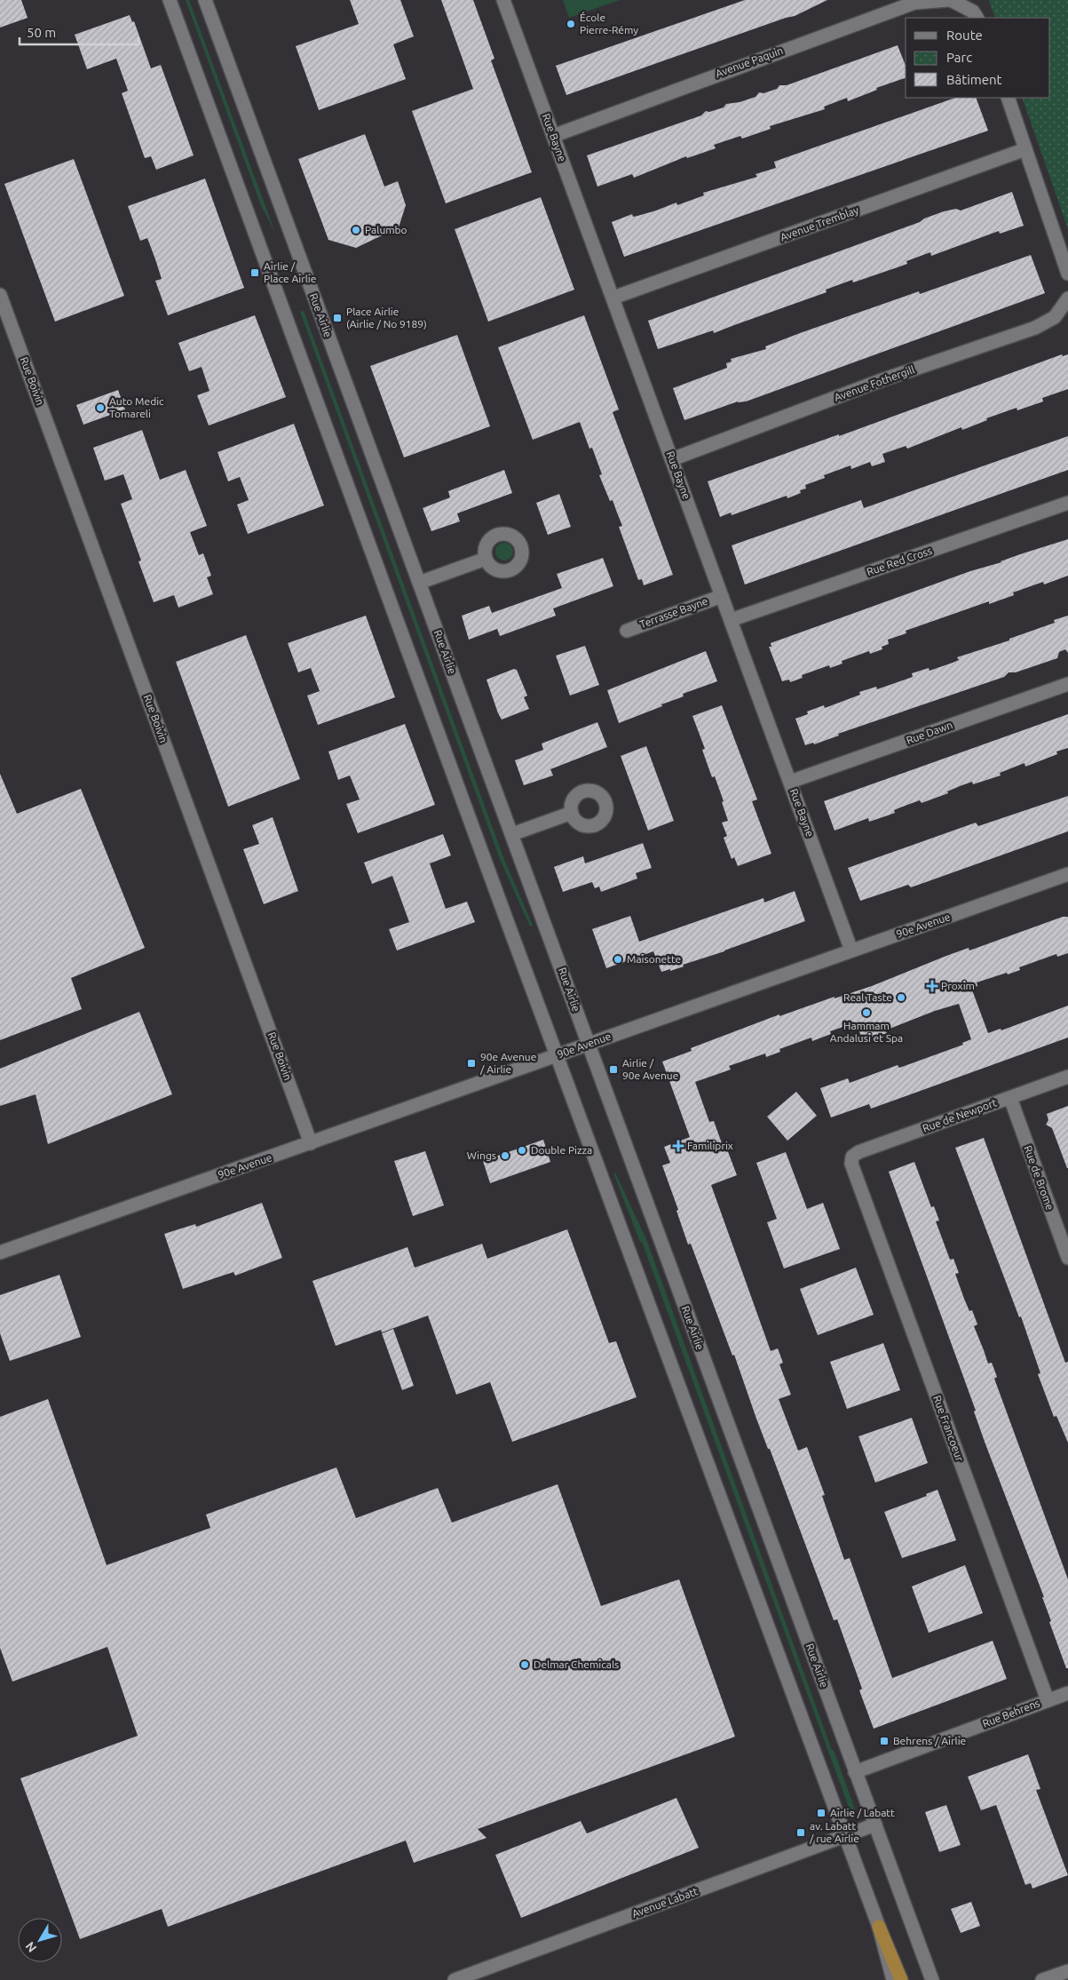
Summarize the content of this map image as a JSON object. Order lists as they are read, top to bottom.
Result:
{
  "streets": {
    "street": [
      "Avenue Paquin",
      "Rue Bayne",
      "Avenue Tremblay",
      "Rue Airlie",
      "Rue Boivin",
      "Avenue Fothergill",
      "Rue Red Cross",
      "Terrasse Bayne",
      "Rue Dawn",
      "90e Avenue",
      "Rue de Newport",
      "Rue de Brome",
      "Rue Francoeur",
      "Rue Behrens",
      "Avenue Labatt"
    ]
  },
  "crossings": [
    ["Avenue Paquin", "Rue Bayne"],
    ["Rue Bayne", "Avenue Tremblay"],
    ["Rue Bayne", "Avenue Fothergill"],
    ["Rue Bayne", "Rue Red Cross"],
    ["Rue Bayne", "Terrasse Bayne"],
    ["Rue Bayne", "Rue Dawn"],
    ["Rue Bayne", "90e Avenue"],
    ["Rue Airlie", "90e Avenue"],
    ["Rue Airlie", "Rue Behrens"],
    ["Rue Airlie", "Avenue Labatt"],
    ["Rue Boivin", "90e Avenue"],
    ["Rue de Newport", "Rue de Brome"],
    ["Rue de Newport", "Rue Francoeur"],
    ["Rue Francoeur", "Rue Behrens"]
  ],
  "places": {
    "other": [
      "École Pierre-Rémy",
      "Palumbo",
      "Auto Medic Tomareli",
      "Maisonette",
      "Real Taste",
      "Hammam Andalusi et Spa",
      "Double Pizza",
      "Wings",
      "Delmar Chemicals"
    ],
    "transit": [
      "Airlie / Place Airlie",
      "Place Airlie (Airlie / No 9189)",
      "90e Avenue / Airlie",
      "Airlie / 90e Avenue",
      "Behrens / Airlie",
      "Airlie / Labatt",
      "av. Labatt / rue Airlie"
    ],
    "health": ["Proxim", "Familiprix"]
  },
  "legend": ["Route", "Parc", "Bâtiment"],
  "scale_bar": "50 m",
  "north": "bottom left"
}
